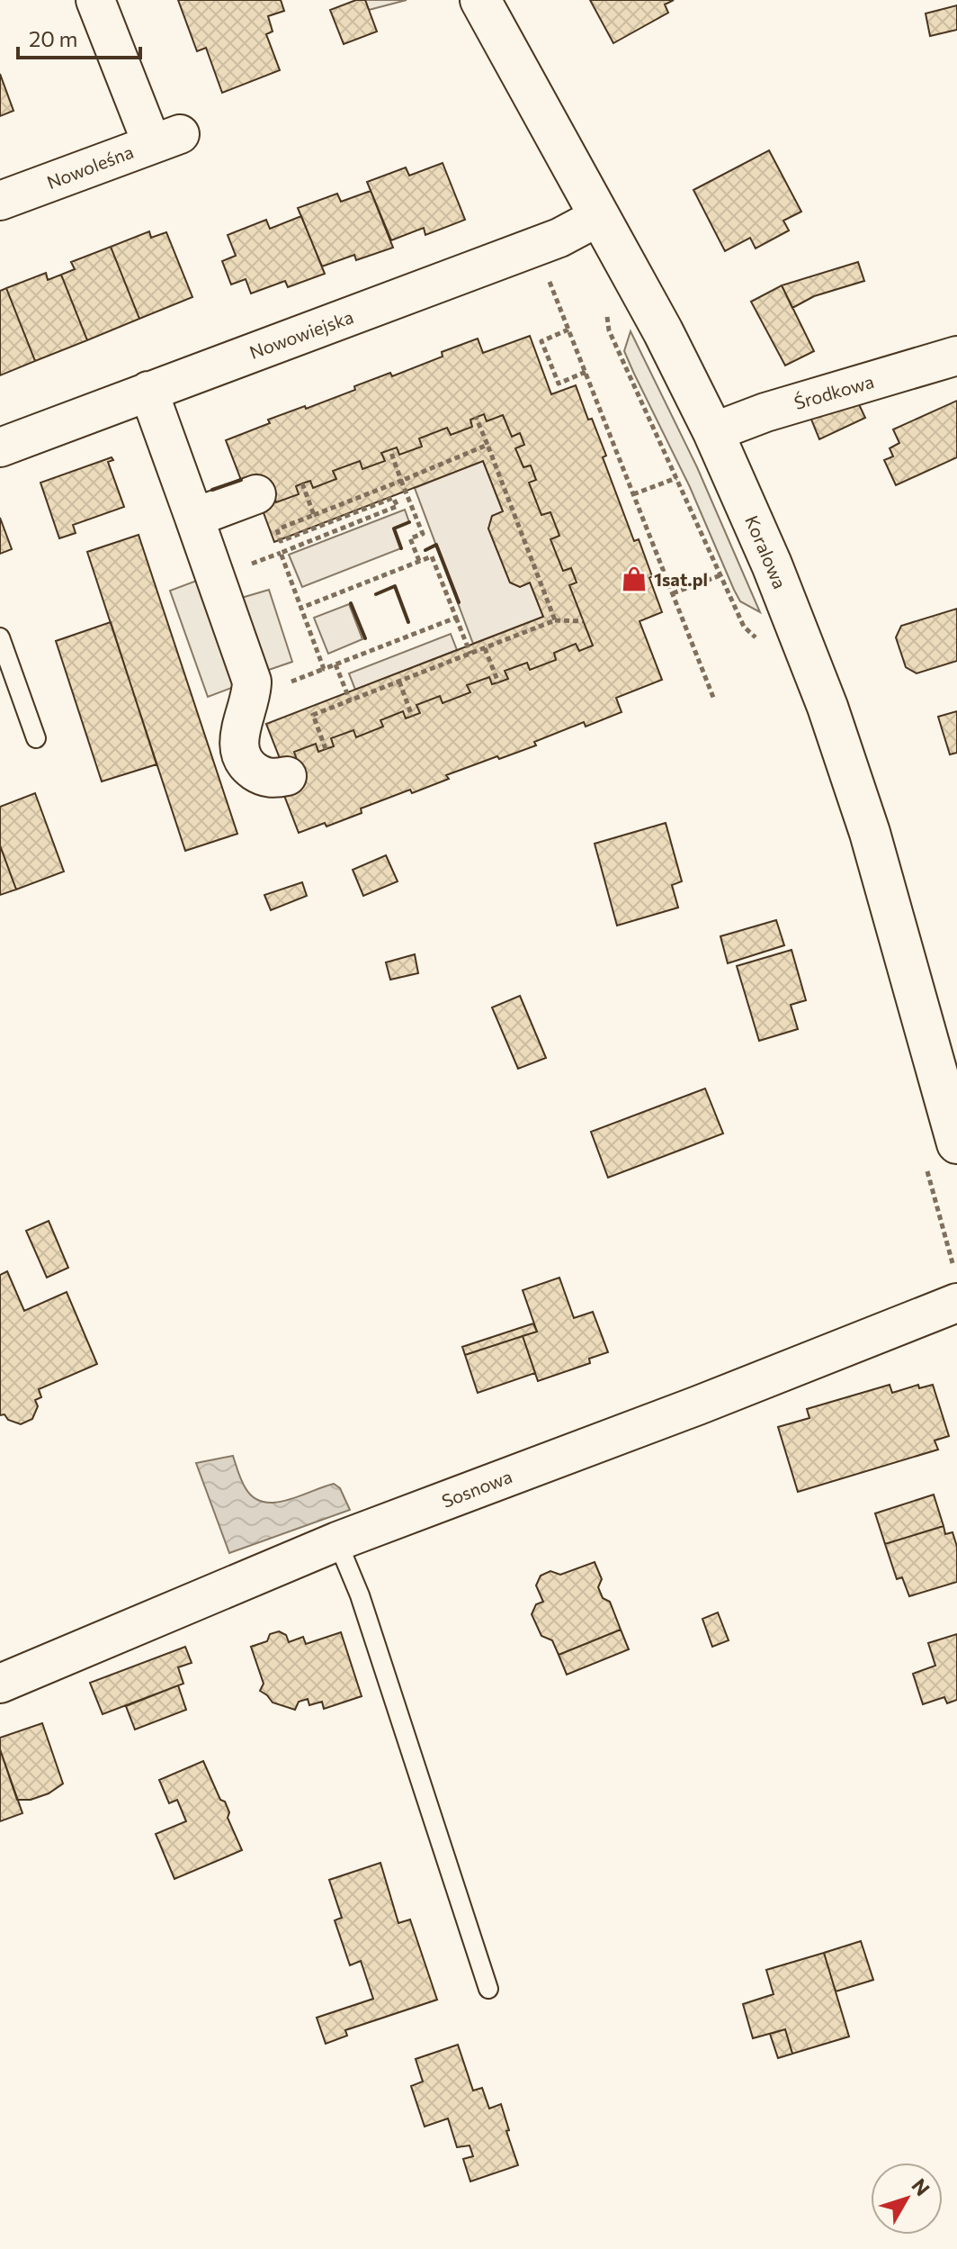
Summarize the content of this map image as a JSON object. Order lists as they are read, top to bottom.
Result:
{
  "streets": {
    "street": [
      "Nowoleśna",
      "Nowowiejska",
      "Środkowa",
      "Koralowa",
      "Sosnowa"
    ]
  },
  "crossings": [
    ["Nowowiejska", "Koralowa"],
    ["Środkowa", "Koralowa"]
  ],
  "places": {
    "shop": ["1sat.pl"]
  },
  "scale_bar": "20 m",
  "north": "top right"
}
